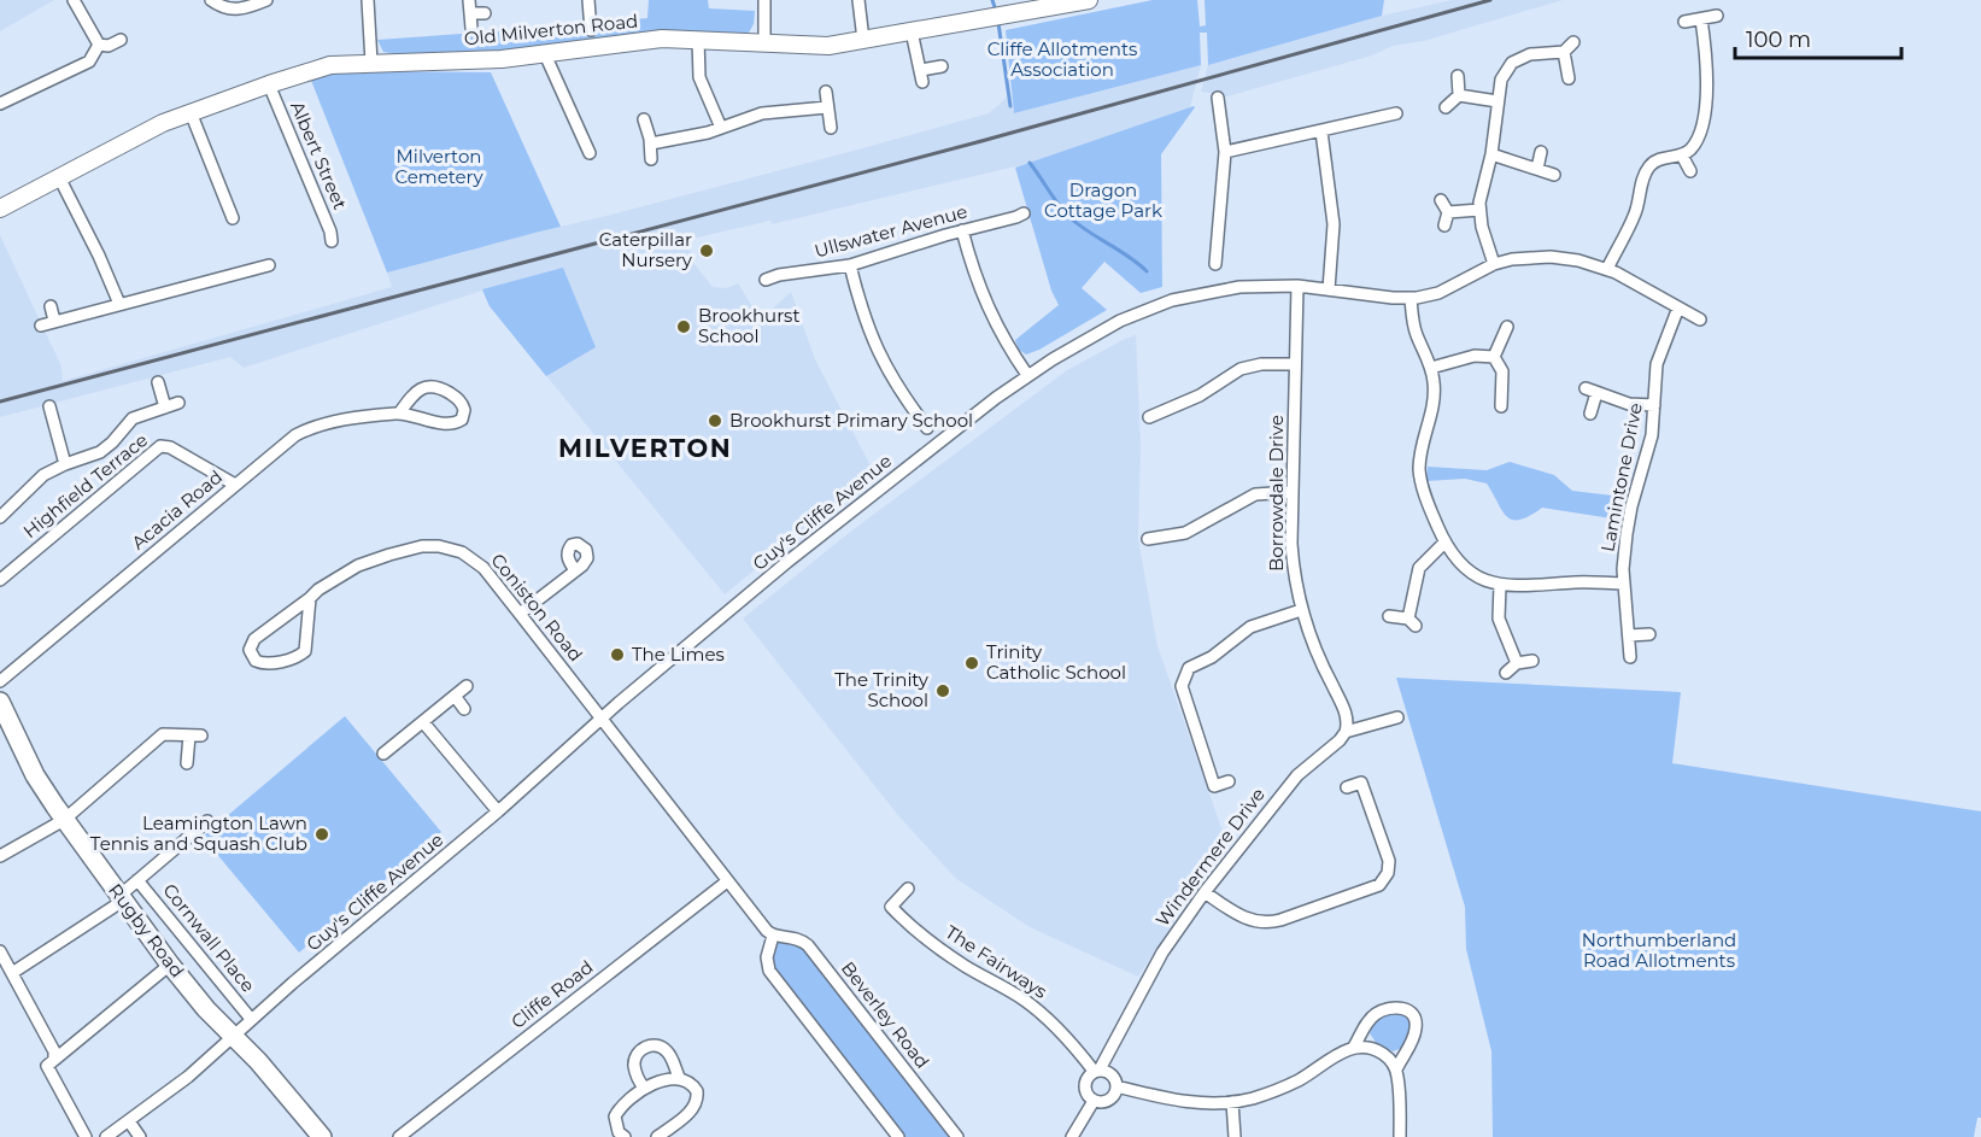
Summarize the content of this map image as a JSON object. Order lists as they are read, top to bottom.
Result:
{
  "streets": {
    "main road": ["Rugby Road"],
    "street": [
      "Old Milverton Road",
      "Albert Street",
      "Ullswater Avenue",
      "Lamintone Drive",
      "Highfield Terrace",
      "Borrowdale Drive",
      "Acacia Road",
      "Guy's Cliffe Avenue",
      "Coniston Road",
      "Windermere Drive",
      "Cornwall Place",
      "The Fairways",
      "Cliffe Road",
      "Beverley Road"
    ]
  },
  "crossings": [
    ["Old Milverton Road", "Albert Street"],
    ["Lamintone Drive", "Guy's Cliffe Avenue"],
    ["Highfield Terrace", "Acacia Road"],
    ["Borrowdale Drive", "Guy's Cliffe Avenue"],
    ["Borrowdale Drive", "Windermere Drive"],
    ["Guy's Cliffe Avenue", "Coniston Road"],
    ["Guy's Cliffe Avenue", "Rugby Road"],
    ["Guy's Cliffe Avenue", "Cornwall Place"],
    ["Windermere Drive", "The Fairways"],
    ["Rugby Road", "Cornwall Place"]
  ],
  "districts": ["MILVERTON"],
  "parks": [
    "Cliffe Allotments Association",
    "Milverton Cemetery",
    "Dragon Cottage Park",
    "Northumberland Road Allotments"
  ],
  "places": [
    "Caterpillar Nursery",
    "Brookhurst School",
    "Brookhurst Primary School",
    "The Limes",
    "Trinity Catholic School",
    "The Trinity School",
    "Leamington Lawn Tennis and Squash Club"
  ],
  "scale_bar": "100 m"
}
